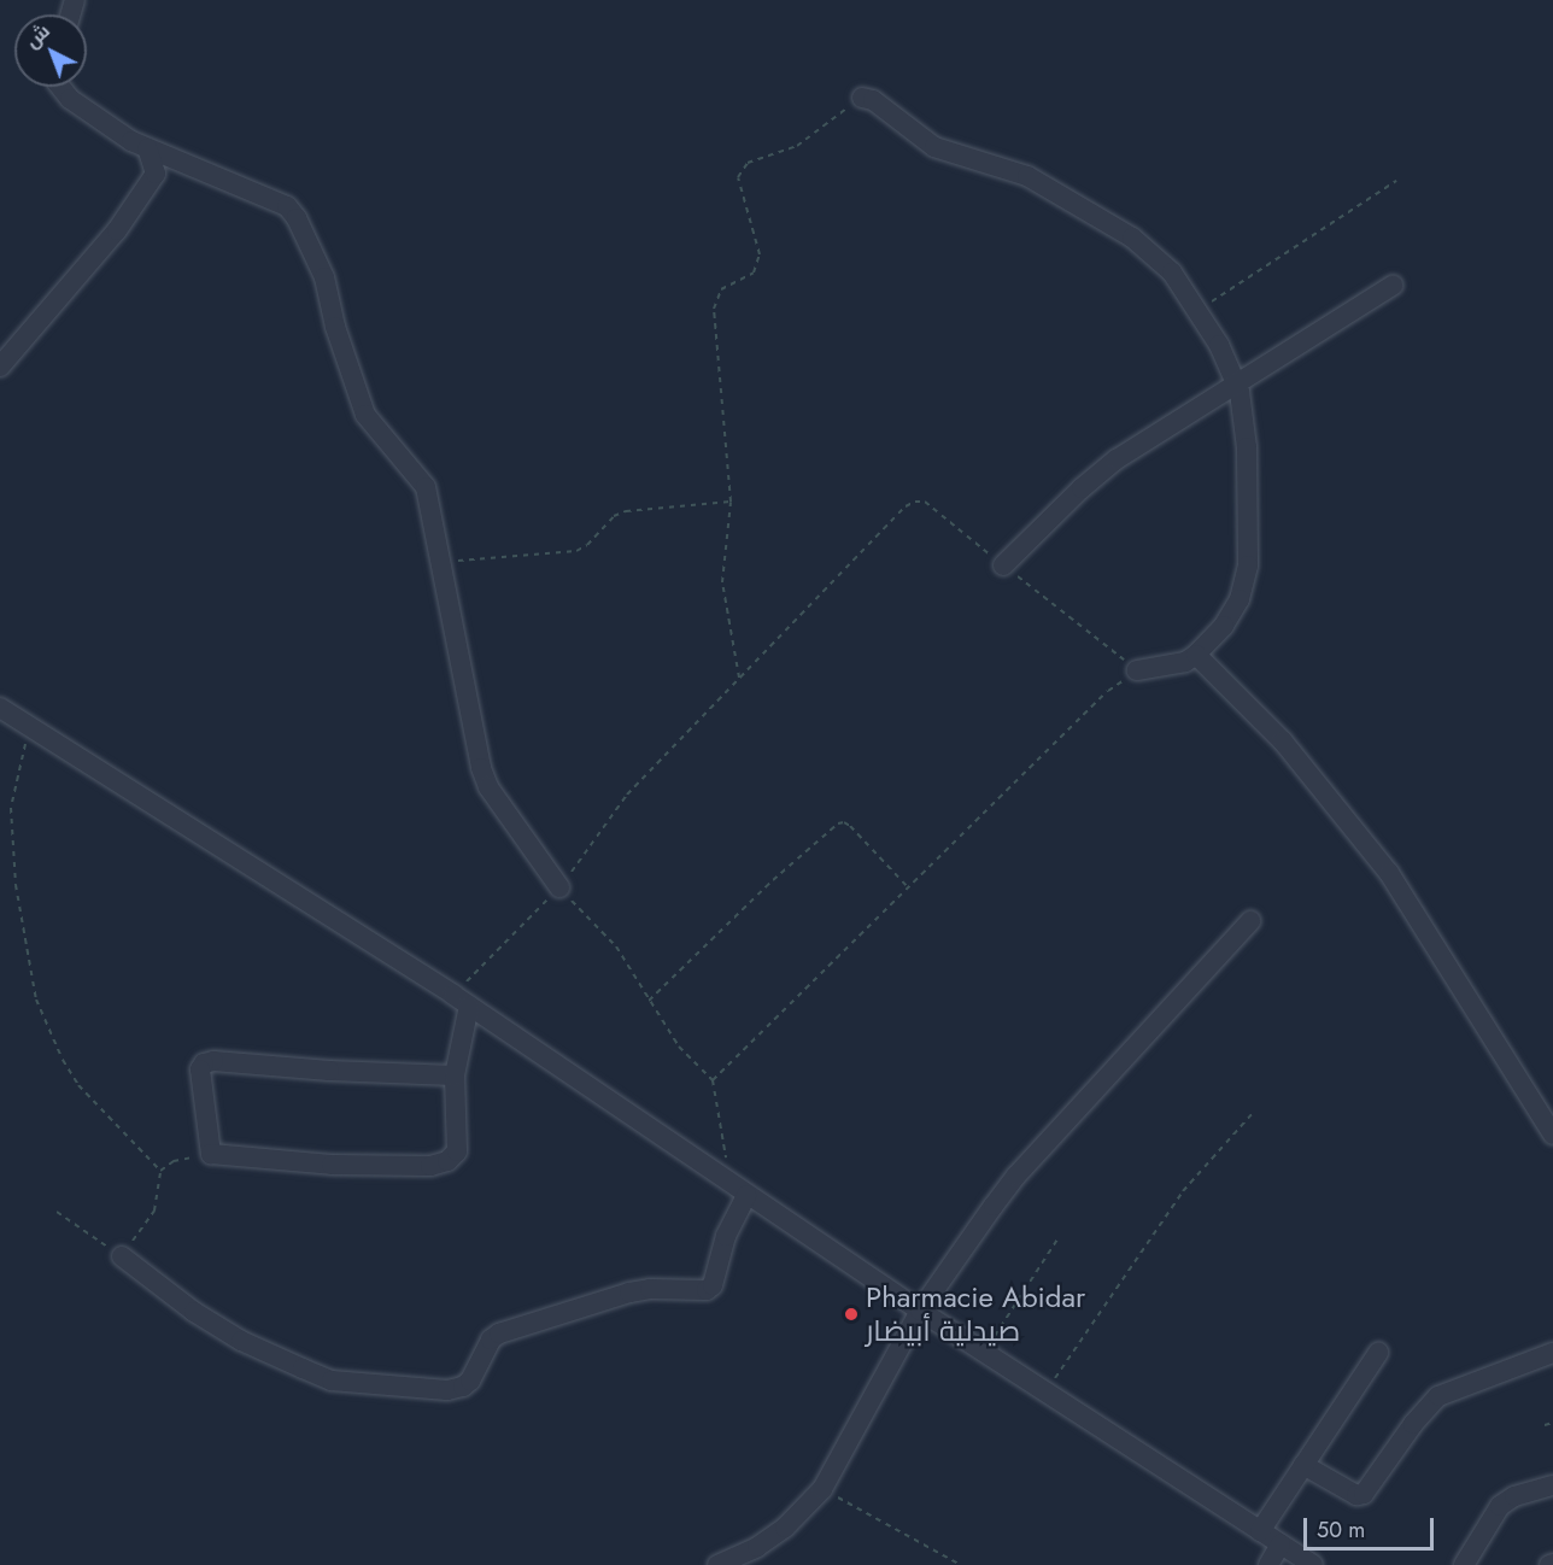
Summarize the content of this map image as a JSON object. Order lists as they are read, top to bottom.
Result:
{
  "places": ["Pharmacie Abidar صيدلية أبيضار"],
  "scale_bar": "50 m",
  "north": "top left"
}
